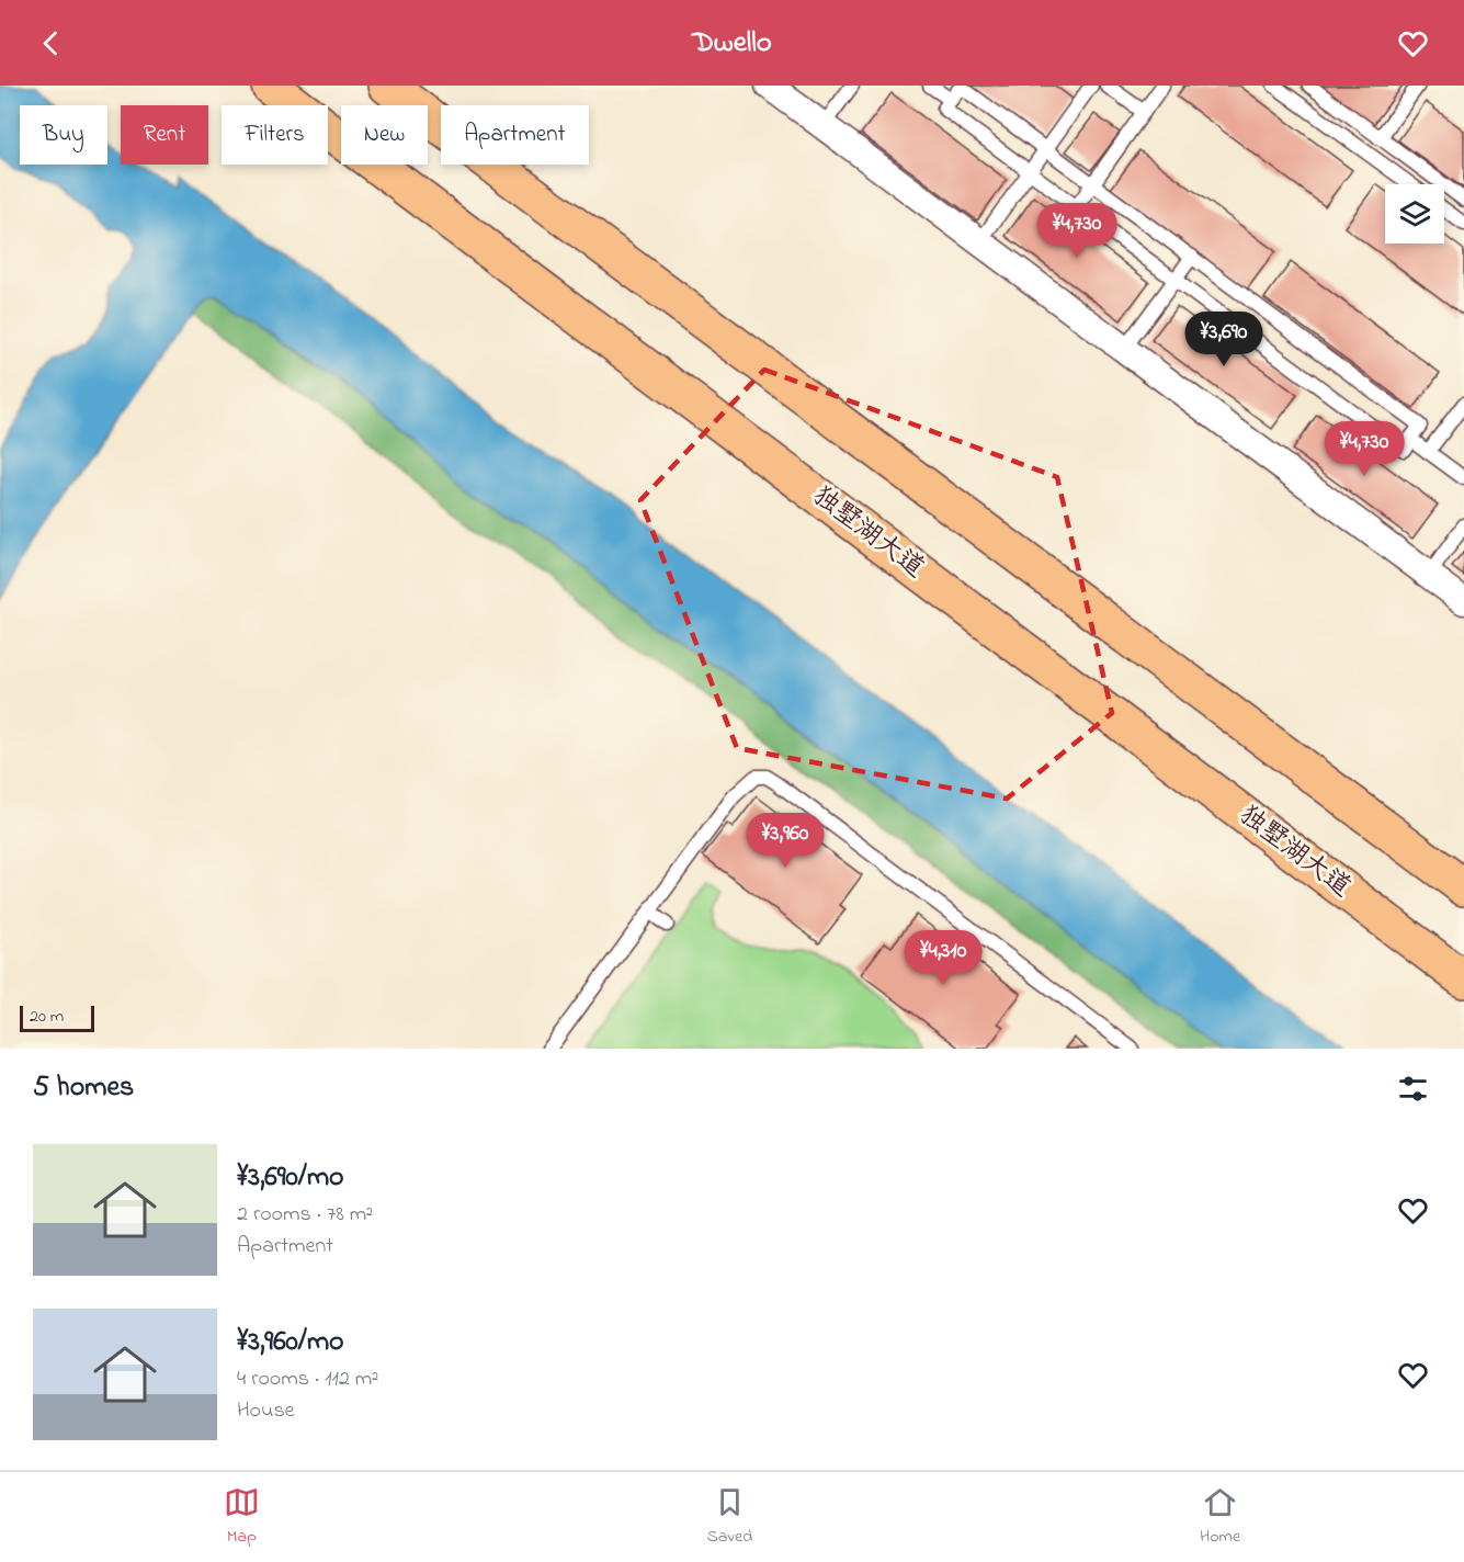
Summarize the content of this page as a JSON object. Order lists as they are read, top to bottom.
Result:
{
  "streets": {
    "main road": ["独墅湖大道"]
  },
  "scale_bar": "20 m",
  "page": {
    "header": "Dwello",
    "chip": [
      "Buy",
      "Rent",
      "Filters",
      "New",
      "Apartment"
    ],
    "price": [
      "¥4,730",
      "¥3,690",
      "¥4,730",
      "¥3,960",
      "¥4,310"
    ],
    "scale": "20 m",
    "heading": "5 homes",
    "list": [
      {
        "name": "¥3,690/mo",
        "note": "2 rooms · 78 m² · Apartment"
      },
      {
        "name": "¥3,960/mo",
        "note": "4 rooms · 112 m² · House"
      }
    ],
    "tabs": ["Map", "Saved", "Home"]
  }
}
